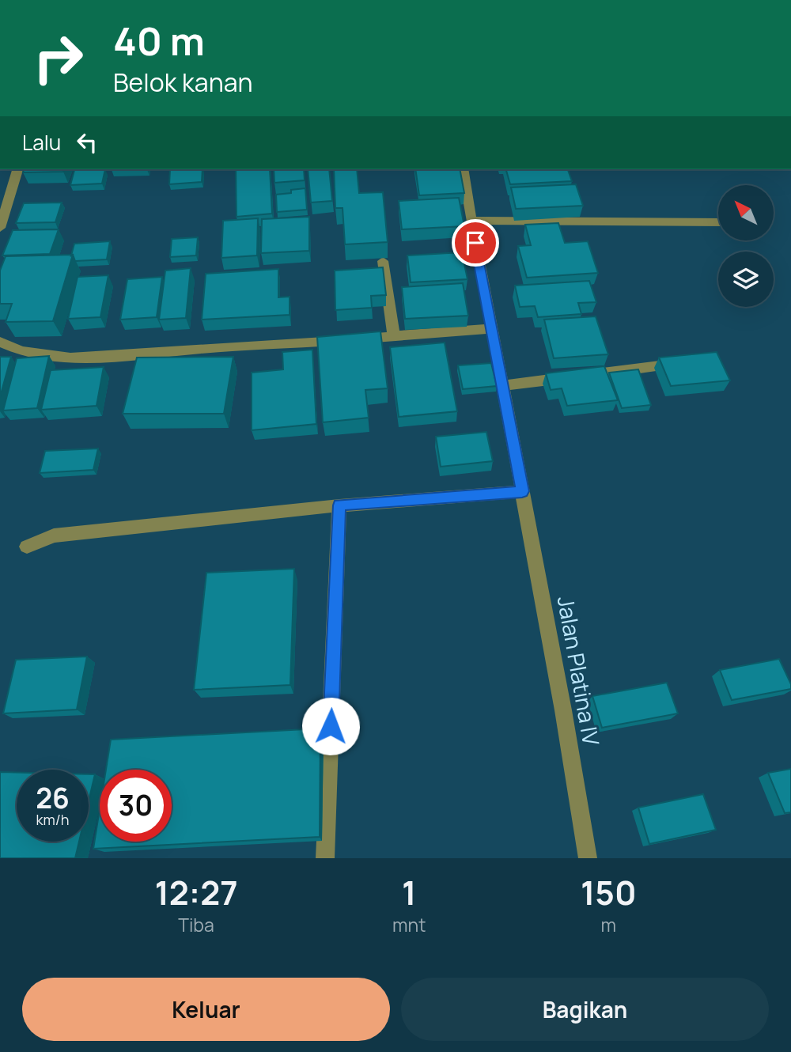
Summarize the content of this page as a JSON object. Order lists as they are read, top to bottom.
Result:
{
  "streets": {
    "street": ["Jalan Platina IV"]
  },
  "north": "top left",
  "page": {
    "turn": ["40 m", "Belok kanan"],
    "then": "Lalu",
    "speed": "26 km/h",
    "limit": "30",
    "eta": [
      "12:27",
      "Tiba",
      "1",
      "mnt",
      "150",
      "m"
    ],
    "buttons": ["Keluar", "Bagikan"]
  }
}
